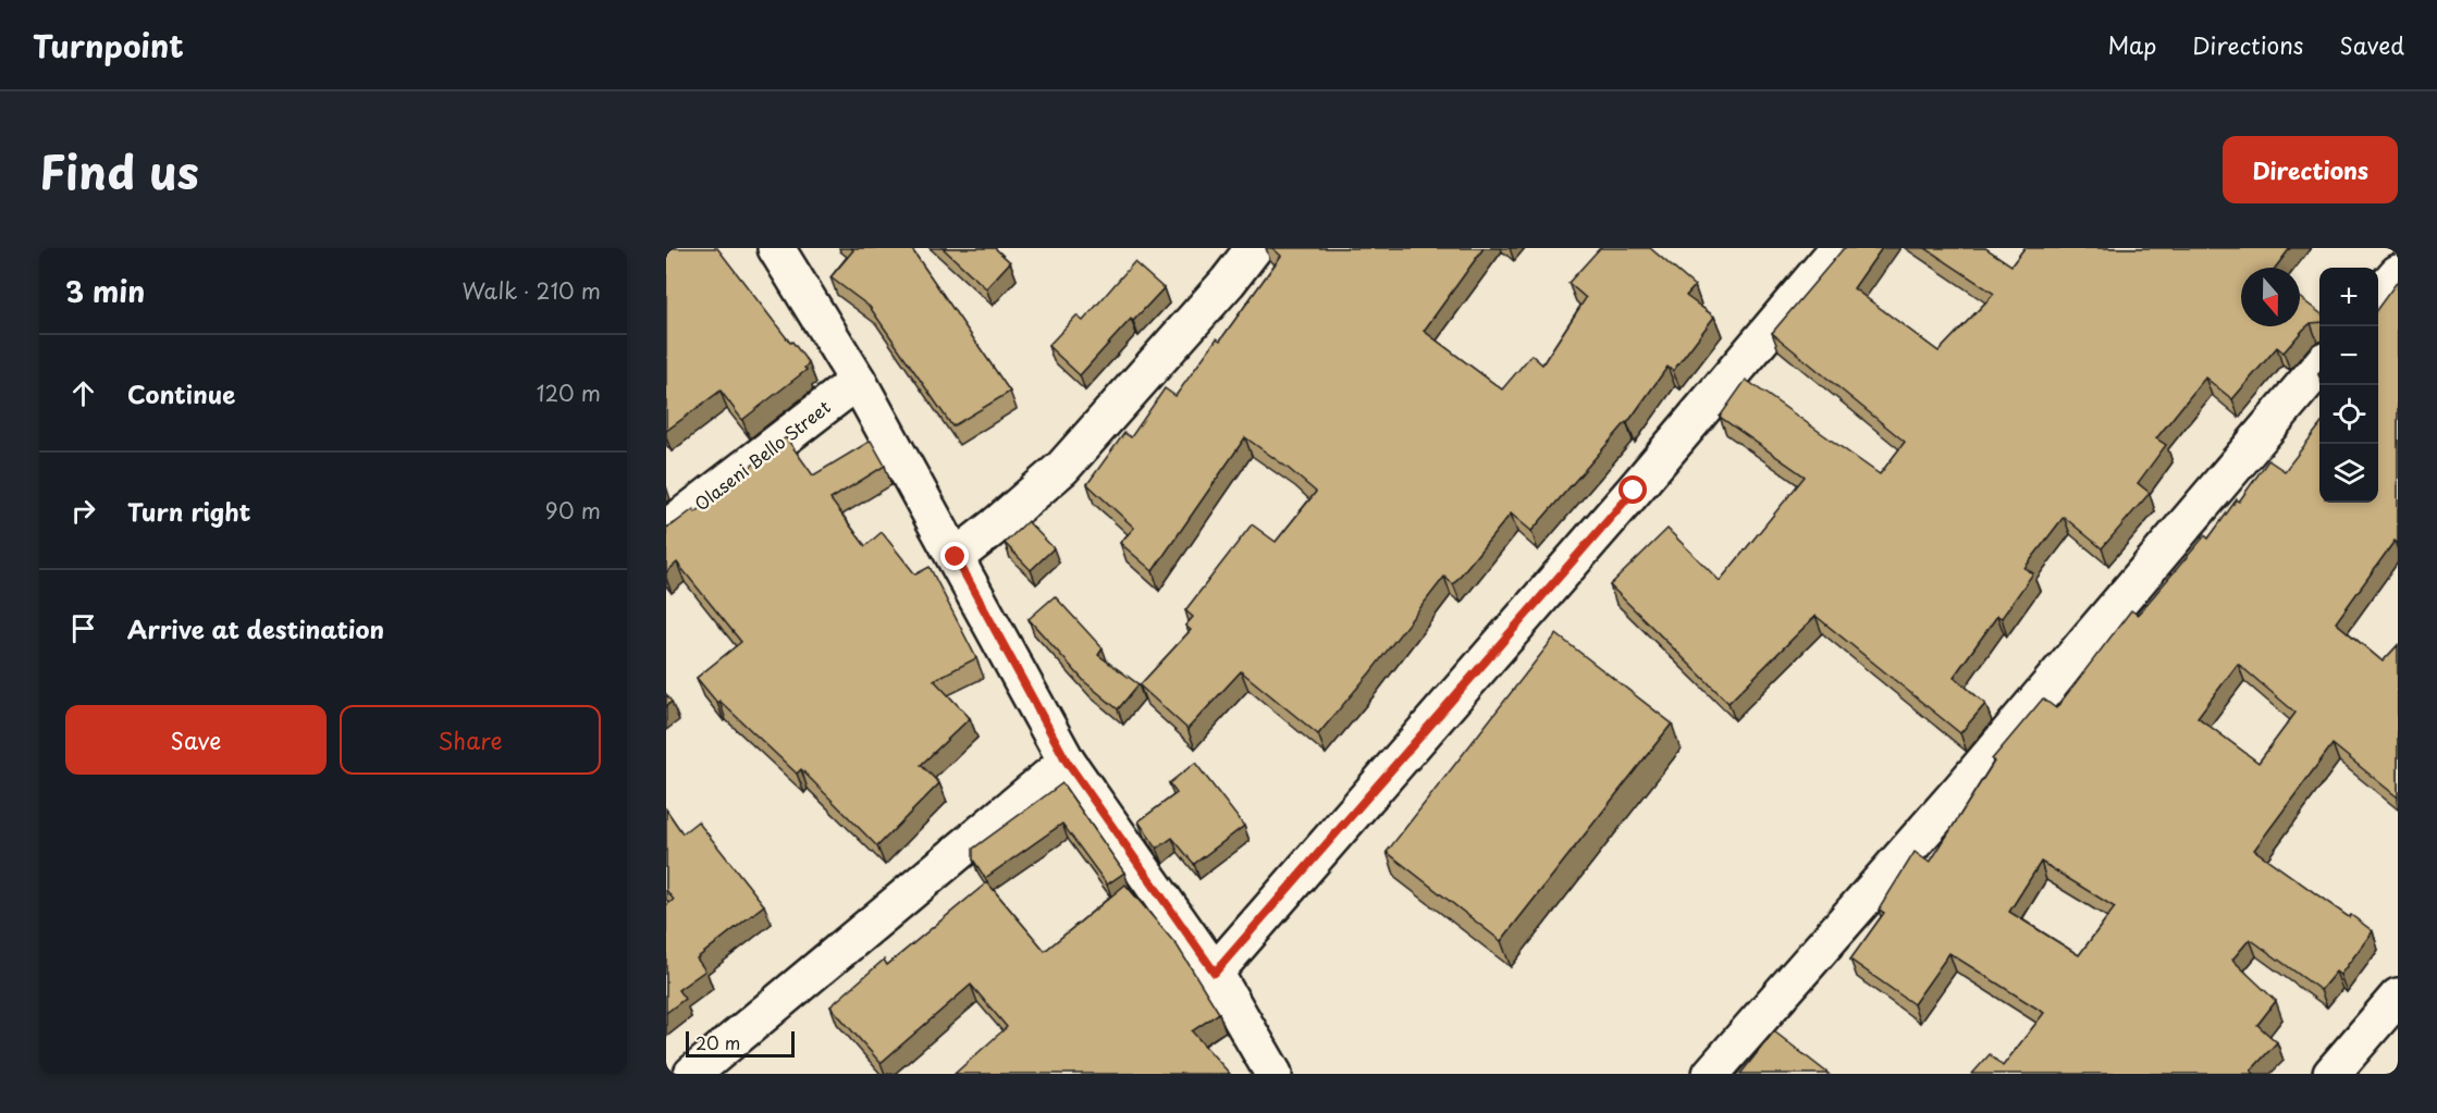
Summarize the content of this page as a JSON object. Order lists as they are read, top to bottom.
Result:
{
  "streets": {
    "street": ["Olaseni Bello Street"]
  },
  "scale_bar": "20 m",
  "north": "bottom",
  "page": {
    "header": "Turnpoint",
    "nav": ["Map", "Directions", "Saved"],
    "title": "Find us",
    "buttons": [
      "Directions",
      ["Save", "Share"]
    ],
    "heading": ["3 min", "Walk · 210 m"],
    "map_buttons": ["+", "−"],
    "list": [
      ["Continue", "120 m"],
      ["Turn right", "90 m"],
      "Arrive at destination"
    ],
    "scale": "20 m"
  }
}
